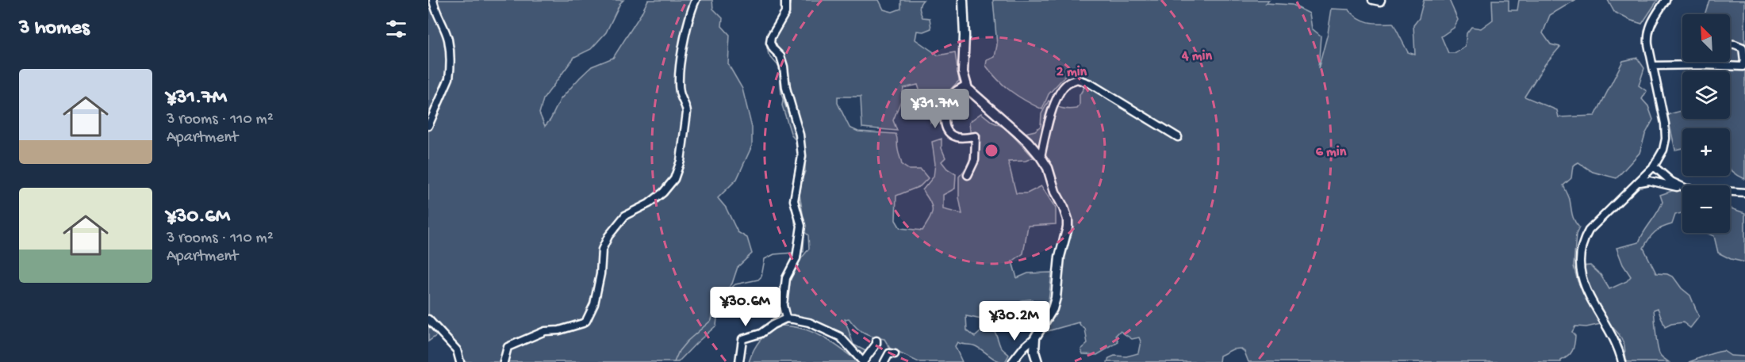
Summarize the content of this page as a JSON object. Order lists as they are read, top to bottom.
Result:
{
  "north": "top left",
  "page": {
    "heading": "3 homes",
    "map_buttons": ["+", "−"],
    "list": [
      {
        "name": "¥31.7M",
        "note": "3 rooms · 110 m² · Apartment"
      },
      {
        "name": "¥30.6M",
        "note": "3 rooms · 110 m² · Apartment"
      }
    ],
    "price": ["¥31.7M", "¥30.6M", "¥30.2M"]
  },
  "rings": ["4 min", "2 min", "6 min"]
}
